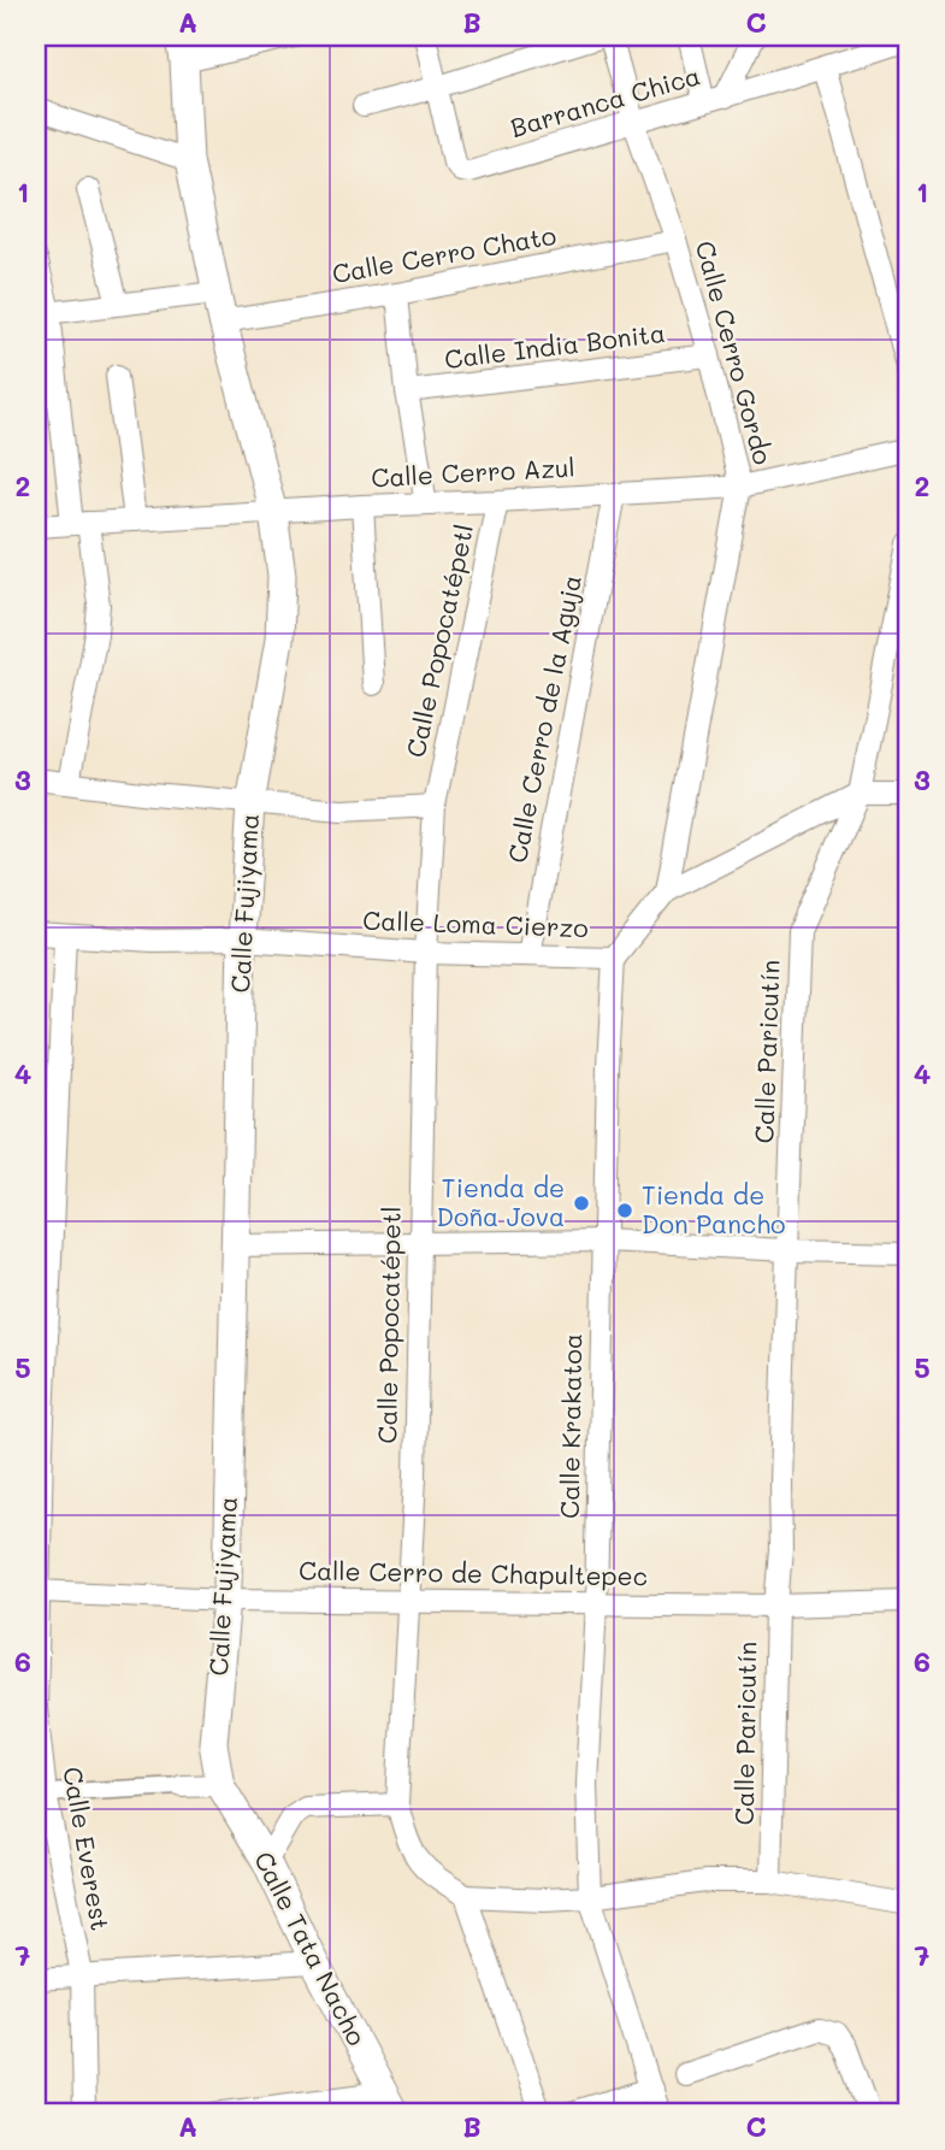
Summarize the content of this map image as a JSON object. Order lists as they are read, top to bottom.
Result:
{
  "streets": {
    "street": [
      "Barranca Chica",
      "Calle Cerro Chato",
      "Calle India Bonita",
      "Calle Cerro Gordo",
      "Calle Cerro Azul",
      "Calle Popocatépetl",
      "Calle Cerro de la Aguja",
      "Calle Fujiyama",
      "Calle Loma Cierzo",
      "Calle Paricutín",
      "Calle Krakatoa",
      "Calle Cerro de Chapultepec",
      "Calle Everest",
      "Calle Tata Nacho"
    ]
  },
  "crossings": [
    ["Barranca Chica", "Calle Cerro Gordo"],
    ["Calle Cerro Chato", "Calle Cerro Gordo"],
    ["Calle Cerro Chato", "Calle Fujiyama"],
    ["Calle India Bonita", "Calle Cerro Gordo"],
    ["Calle Cerro Gordo", "Calle Cerro Azul"],
    ["Calle Cerro Gordo", "Calle Loma Cierzo"],
    ["Calle Cerro Azul", "Calle Popocatépetl"],
    ["Calle Cerro Azul", "Calle Cerro de la Aguja"],
    ["Calle Cerro Azul", "Calle Fujiyama"],
    ["Calle Popocatépetl", "Calle Loma Cierzo"],
    ["Calle Popocatépetl", "Calle Cerro de Chapultepec"],
    ["Calle Cerro de la Aguja", "Calle Loma Cierzo"],
    ["Calle Fujiyama", "Calle Loma Cierzo"],
    ["Calle Fujiyama", "Calle Cerro de Chapultepec"],
    ["Calle Fujiyama", "Calle Tata Nacho"],
    ["Calle Loma Cierzo", "Calle Paricutín"],
    ["Calle Loma Cierzo", "Calle Krakatoa"],
    ["Calle Loma Cierzo", "Calle Everest"],
    ["Calle Paricutín", "Calle Cerro de Chapultepec"],
    ["Calle Krakatoa", "Calle Cerro de Chapultepec"],
    ["Calle Cerro de Chapultepec", "Calle Everest"]
  ],
  "places": ["Tienda de Doña Jova", "Tienda de Don Pancho"],
  "grid": {
    "columns": ["A", "B", "C"],
    "rows": [
      "1",
      "2",
      "3",
      "4",
      "5",
      "6",
      "7"
    ]
  }
}
